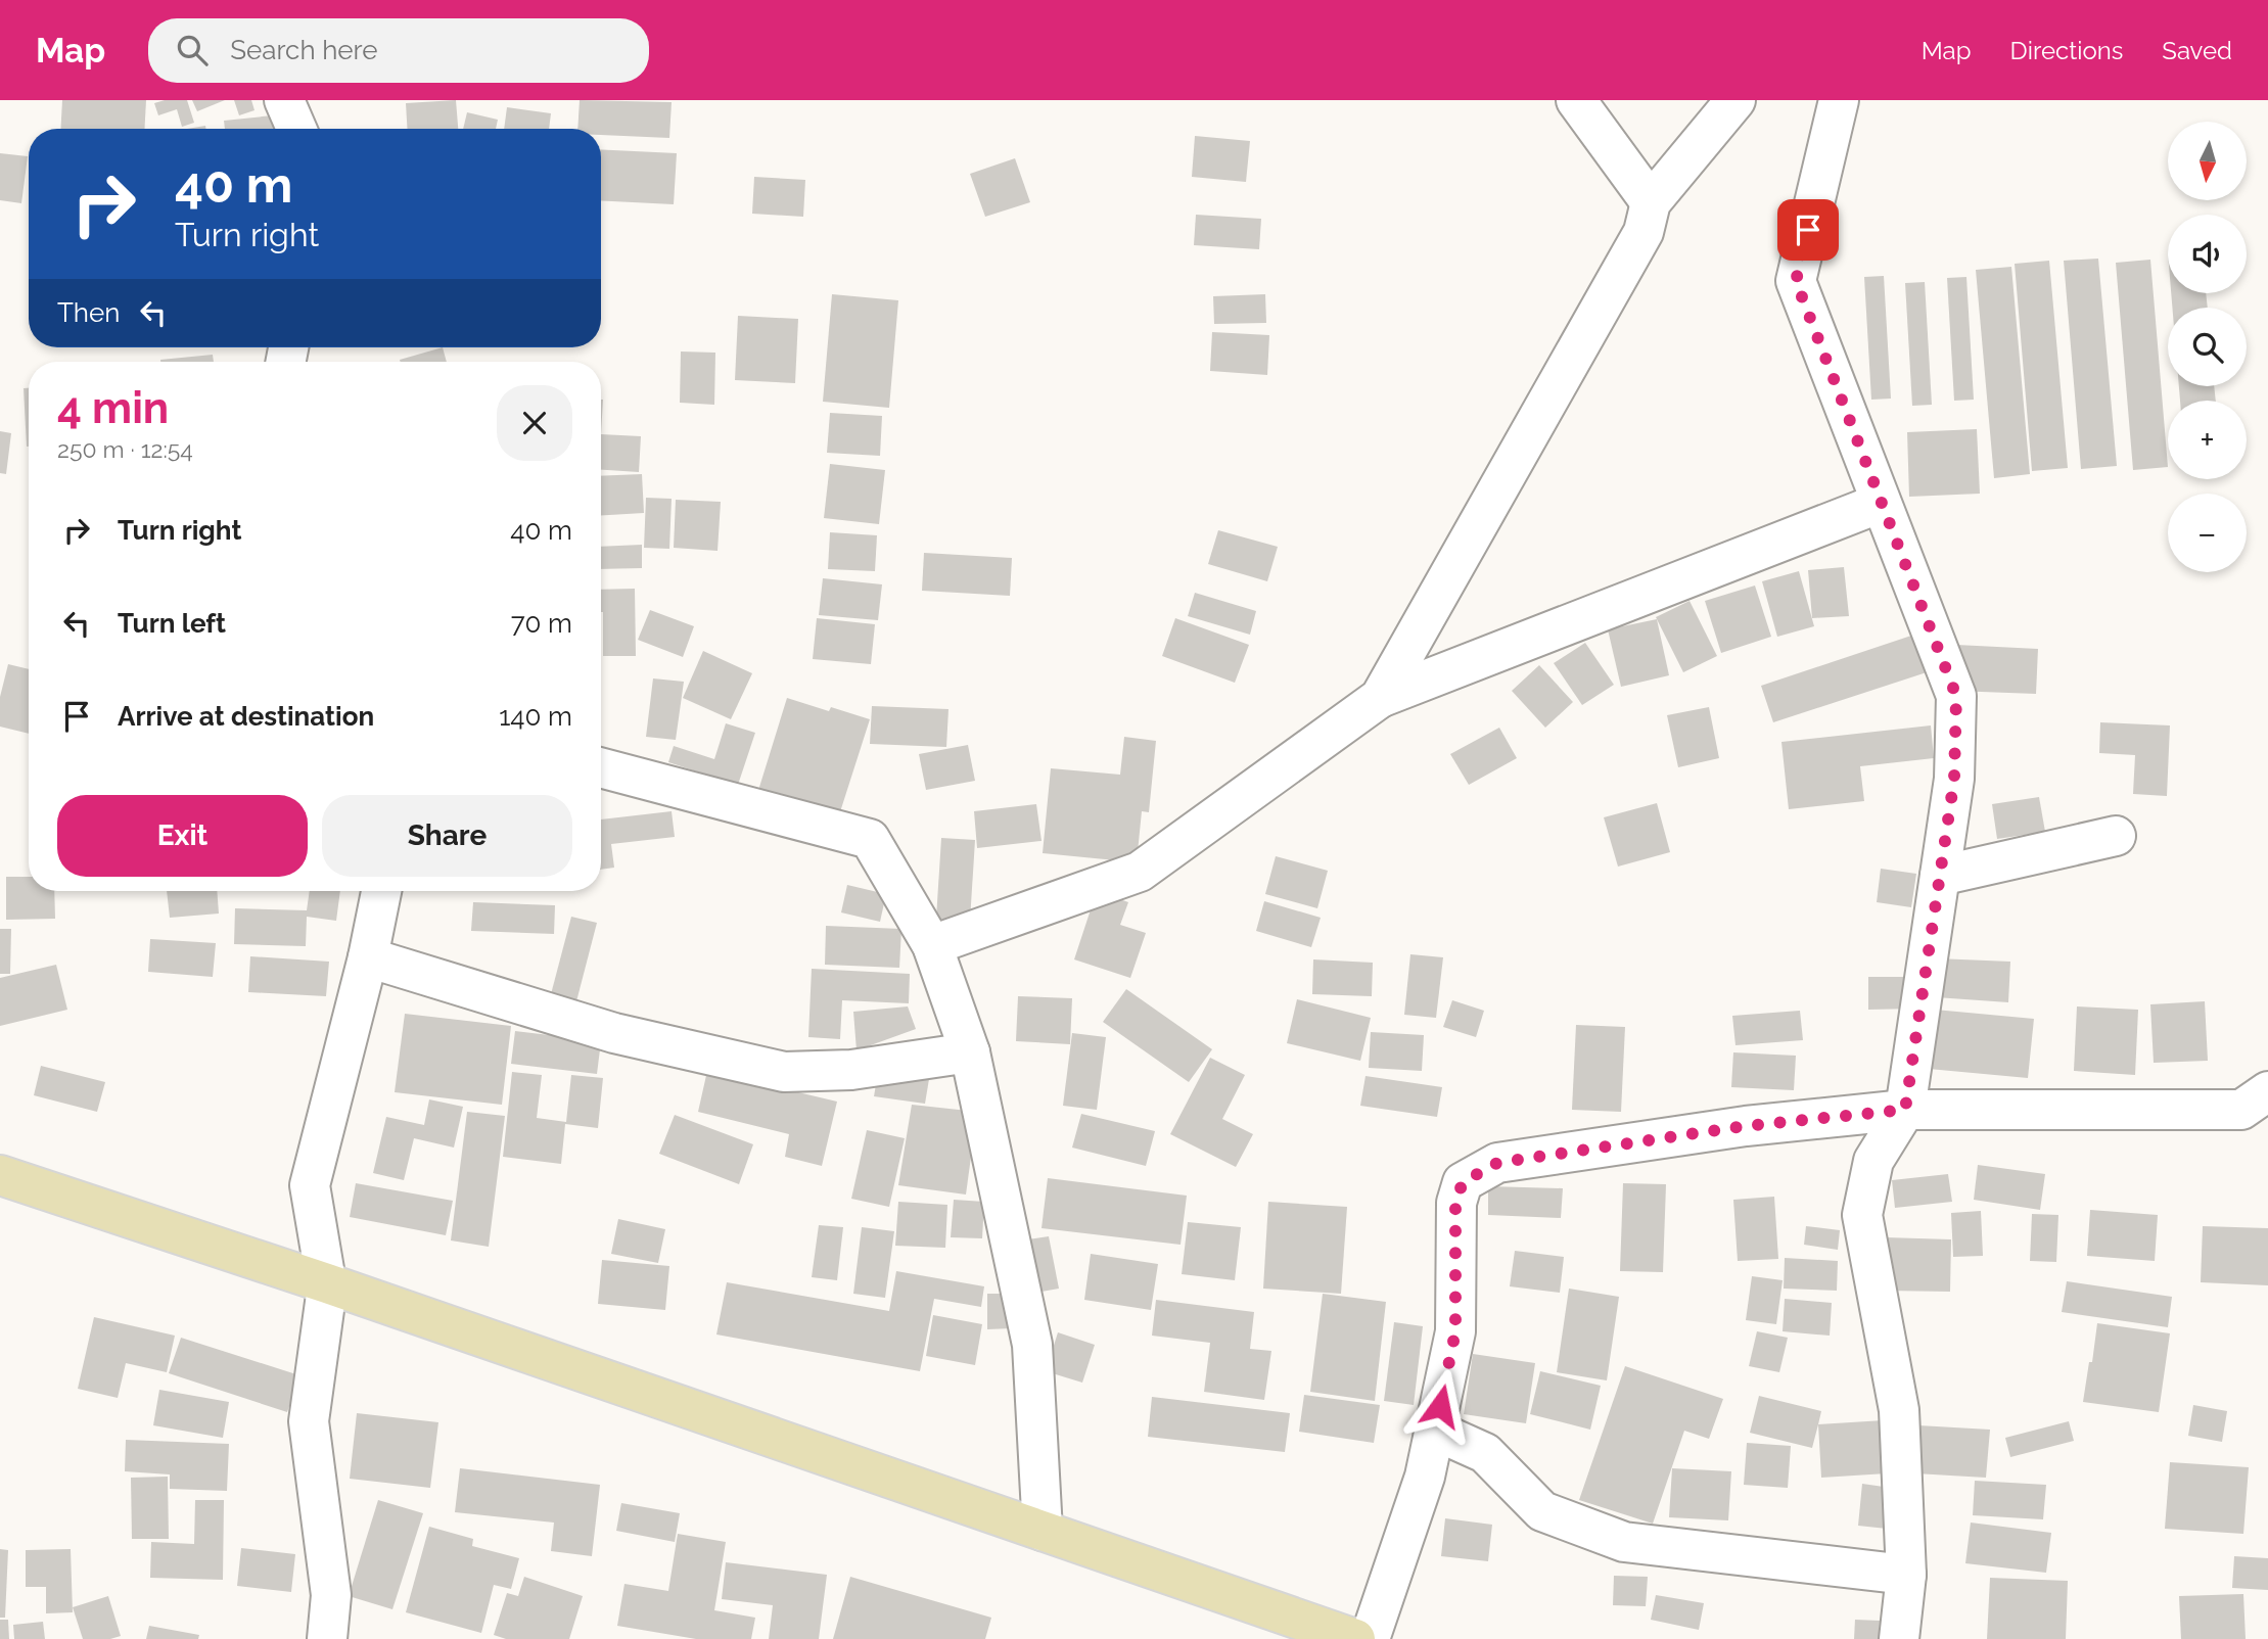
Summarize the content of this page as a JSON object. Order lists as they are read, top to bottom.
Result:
{
  "north": "bottom",
  "page": {
    "header": "Map",
    "search": "Search here",
    "nav": ["Map", "Directions", "Saved"],
    "map_buttons": ["+", "−"],
    "turn": ["40 m", "Turn right"],
    "then": "Then",
    "heading": ["4 min", "250 m · 12:54"],
    "list": [
      {
        "name": "Turn right",
        "value": "40 m"
      },
      {
        "name": "Turn left",
        "value": "70 m"
      },
      {
        "name": "Arrive at destination",
        "value": "140 m"
      }
    ],
    "buttons": ["Exit", "Share"]
  }
}
